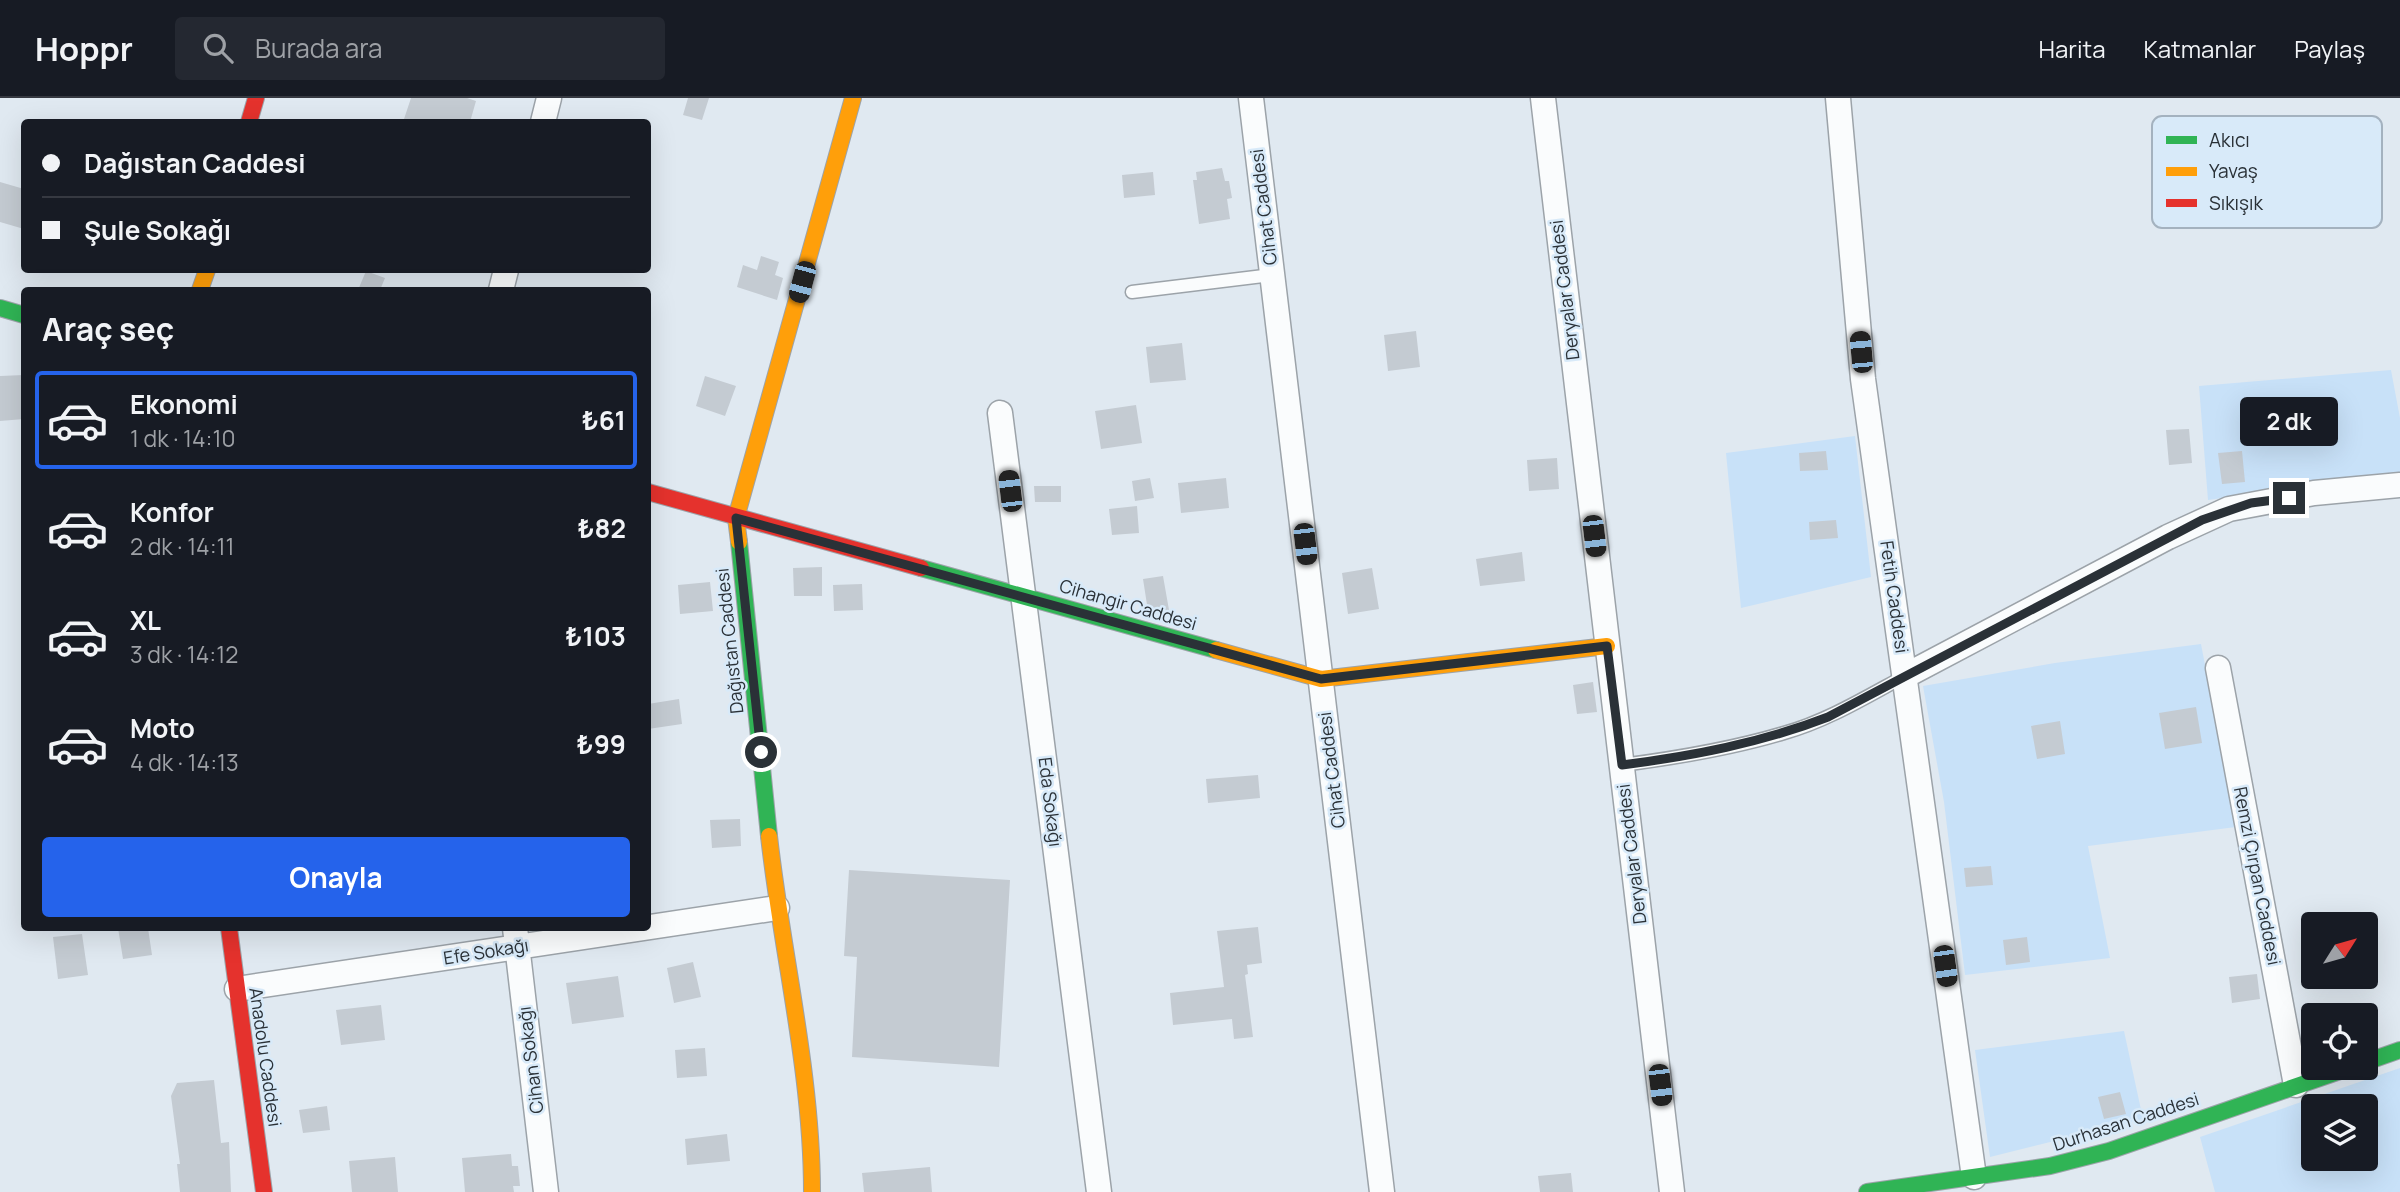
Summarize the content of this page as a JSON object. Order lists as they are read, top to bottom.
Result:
{
  "streets": {
    "street": [
      "Cihat Caddesi",
      "Deryalar Caddesi",
      "Fetih Caddesi",
      "Cihangir Caddesi",
      "Dağıstan Caddesi",
      "Eda Sokağı",
      "Remzi Çırpan Caddesi",
      "Efe Sokağı",
      "Anadolu Caddesi",
      "Cihan Sokağı",
      "Durhasan Caddesi"
    ]
  },
  "crossings": [
    ["Cihat Caddesi", "Cihangir Caddesi"],
    ["Deryalar Caddesi", "Cihangir Caddesi"],
    ["Fetih Caddesi", "Durhasan Caddesi"],
    ["Cihangir Caddesi", "Dağıstan Caddesi"],
    ["Cihangir Caddesi", "Eda Sokağı"],
    ["Dağıstan Caddesi", "Efe Sokağı"],
    ["Remzi Çırpan Caddesi", "Durhasan Caddesi"],
    ["Efe Sokağı", "Anadolu Caddesi"],
    ["Efe Sokağı", "Cihan Sokağı"]
  ],
  "legend": ["Akıcı", "Yavaş", "Sıkışık"],
  "north": "top right",
  "page": {
    "header": "Hoppr",
    "search": "Burada ara",
    "nav": ["Harita", "Katmanlar", "Paylaş"],
    "banner": ["Dağıstan Caddesi", "Şule Sokağı"],
    "heading": "Araç seç",
    "list": [
      {
        "name": "Ekonomi",
        "note": "1 dk · 14:10",
        "value": "₺61"
      },
      {
        "name": "Konfor",
        "note": "2 dk · 14:11",
        "value": "₺82"
      },
      {
        "name": "XL",
        "note": "3 dk · 14:12",
        "value": "₺103"
      },
      {
        "name": "Moto",
        "note": "4 dk · 14:13",
        "value": "₺99"
      }
    ],
    "bubble": "2 dk",
    "buttons": "Onayla"
  }
}
